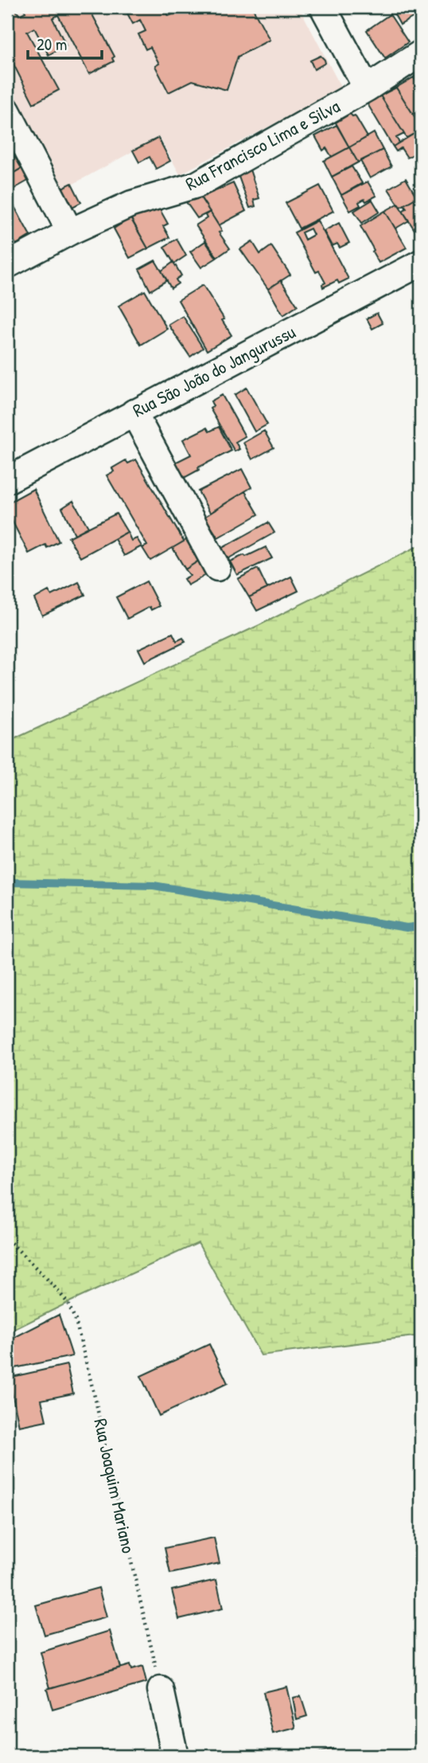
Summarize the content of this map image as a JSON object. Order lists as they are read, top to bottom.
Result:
{
  "streets": {
    "street": ["Rua Francisco Lima e Silva", "Rua São João do Jangurussu"],
    "path": ["Rua Joaquim Mariano"]
  },
  "scale_bar": "20 m"
}
